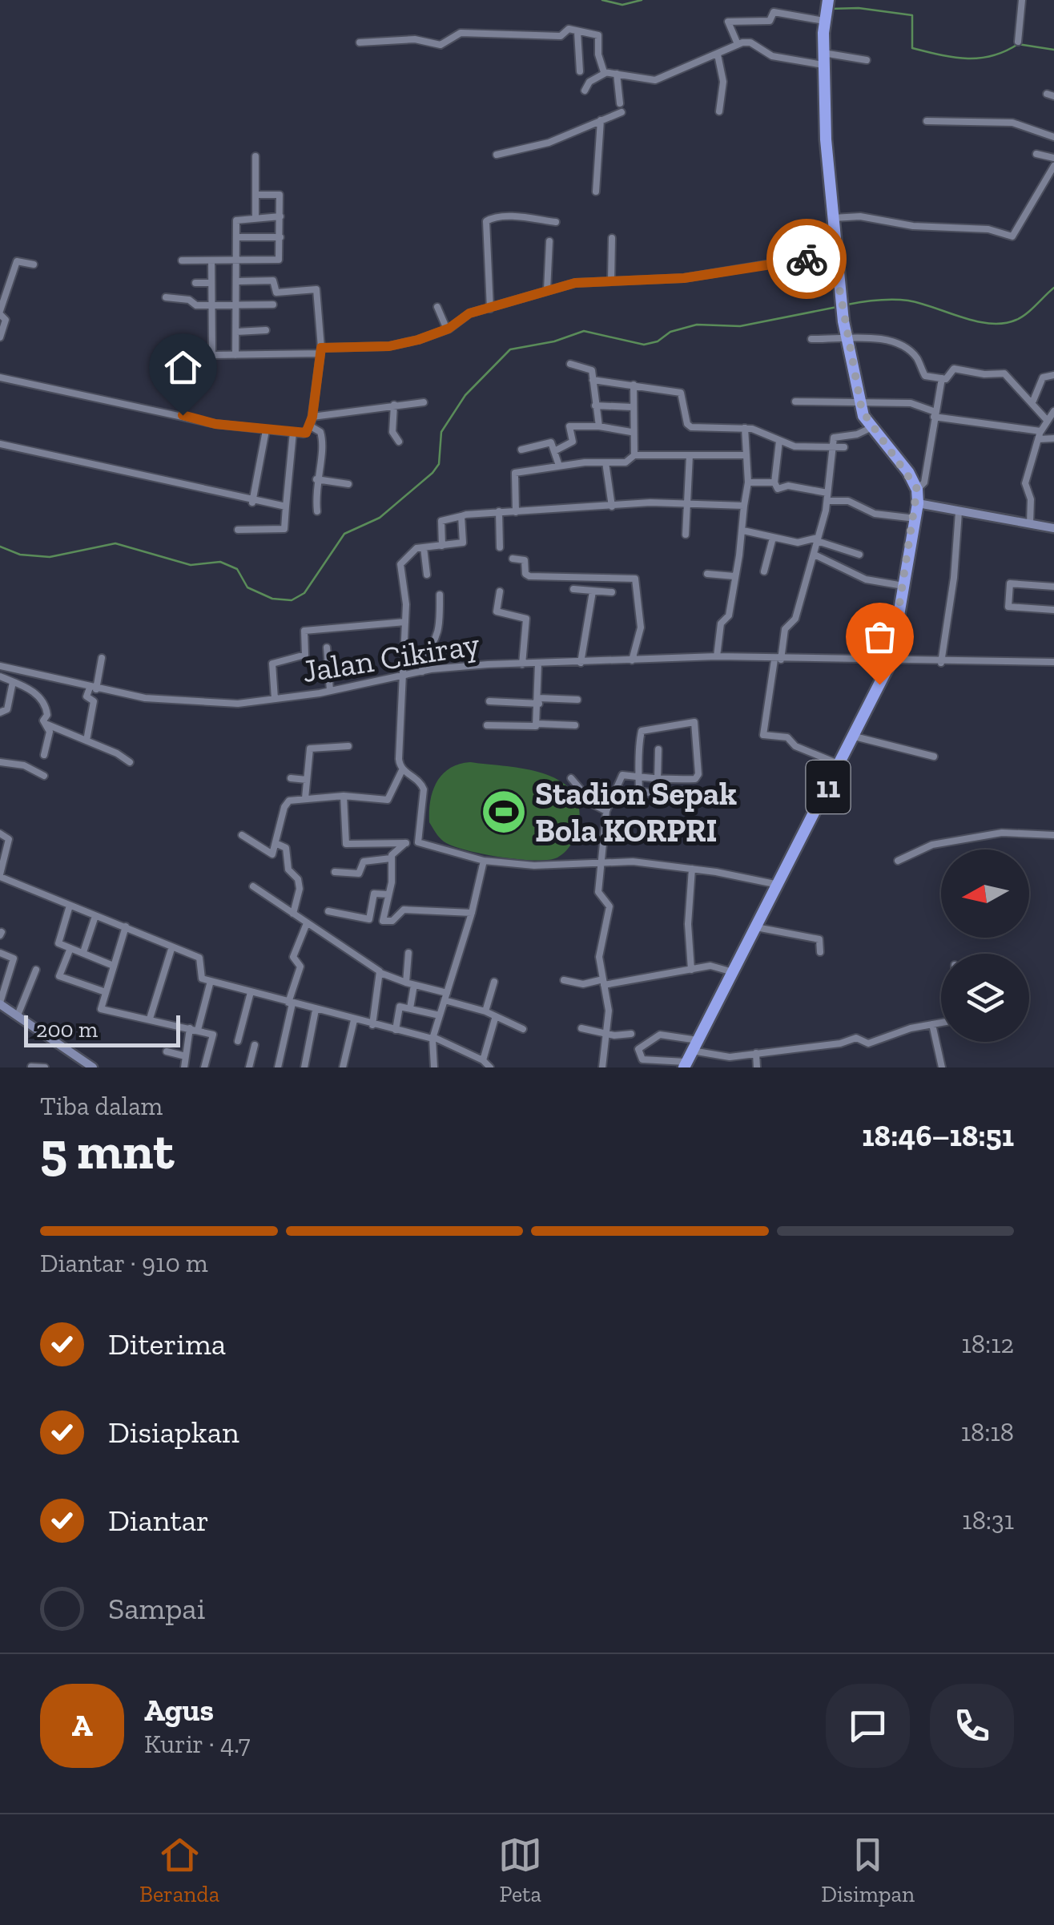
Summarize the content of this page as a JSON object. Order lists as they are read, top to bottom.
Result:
{
  "streets": {
    "highway": ["11"],
    "street": ["Jalan Cikiray"]
  },
  "crossings": [
    ["Jalan Cikiray", "11"]
  ],
  "places": {
    "sports": ["Stadion Sepak Bola KORPRI"]
  },
  "scale_bar": "200 m",
  "north": "left",
  "page": {
    "scale": "200 m",
    "heading": ["5 mnt", "Tiba dalam", "18:46–18:51"],
    "panel": ["Agus", "Kurir · 4.7"],
    "bar": "Diantar · 910 m",
    "list": [
      ["Diterima", "18:12"],
      ["Disiapkan", "18:18"],
      ["Diantar", "18:31"],
      "Sampai"
    ],
    "round": "A",
    "tabs": ["Beranda", "Peta", "Disimpan"]
  }
}
